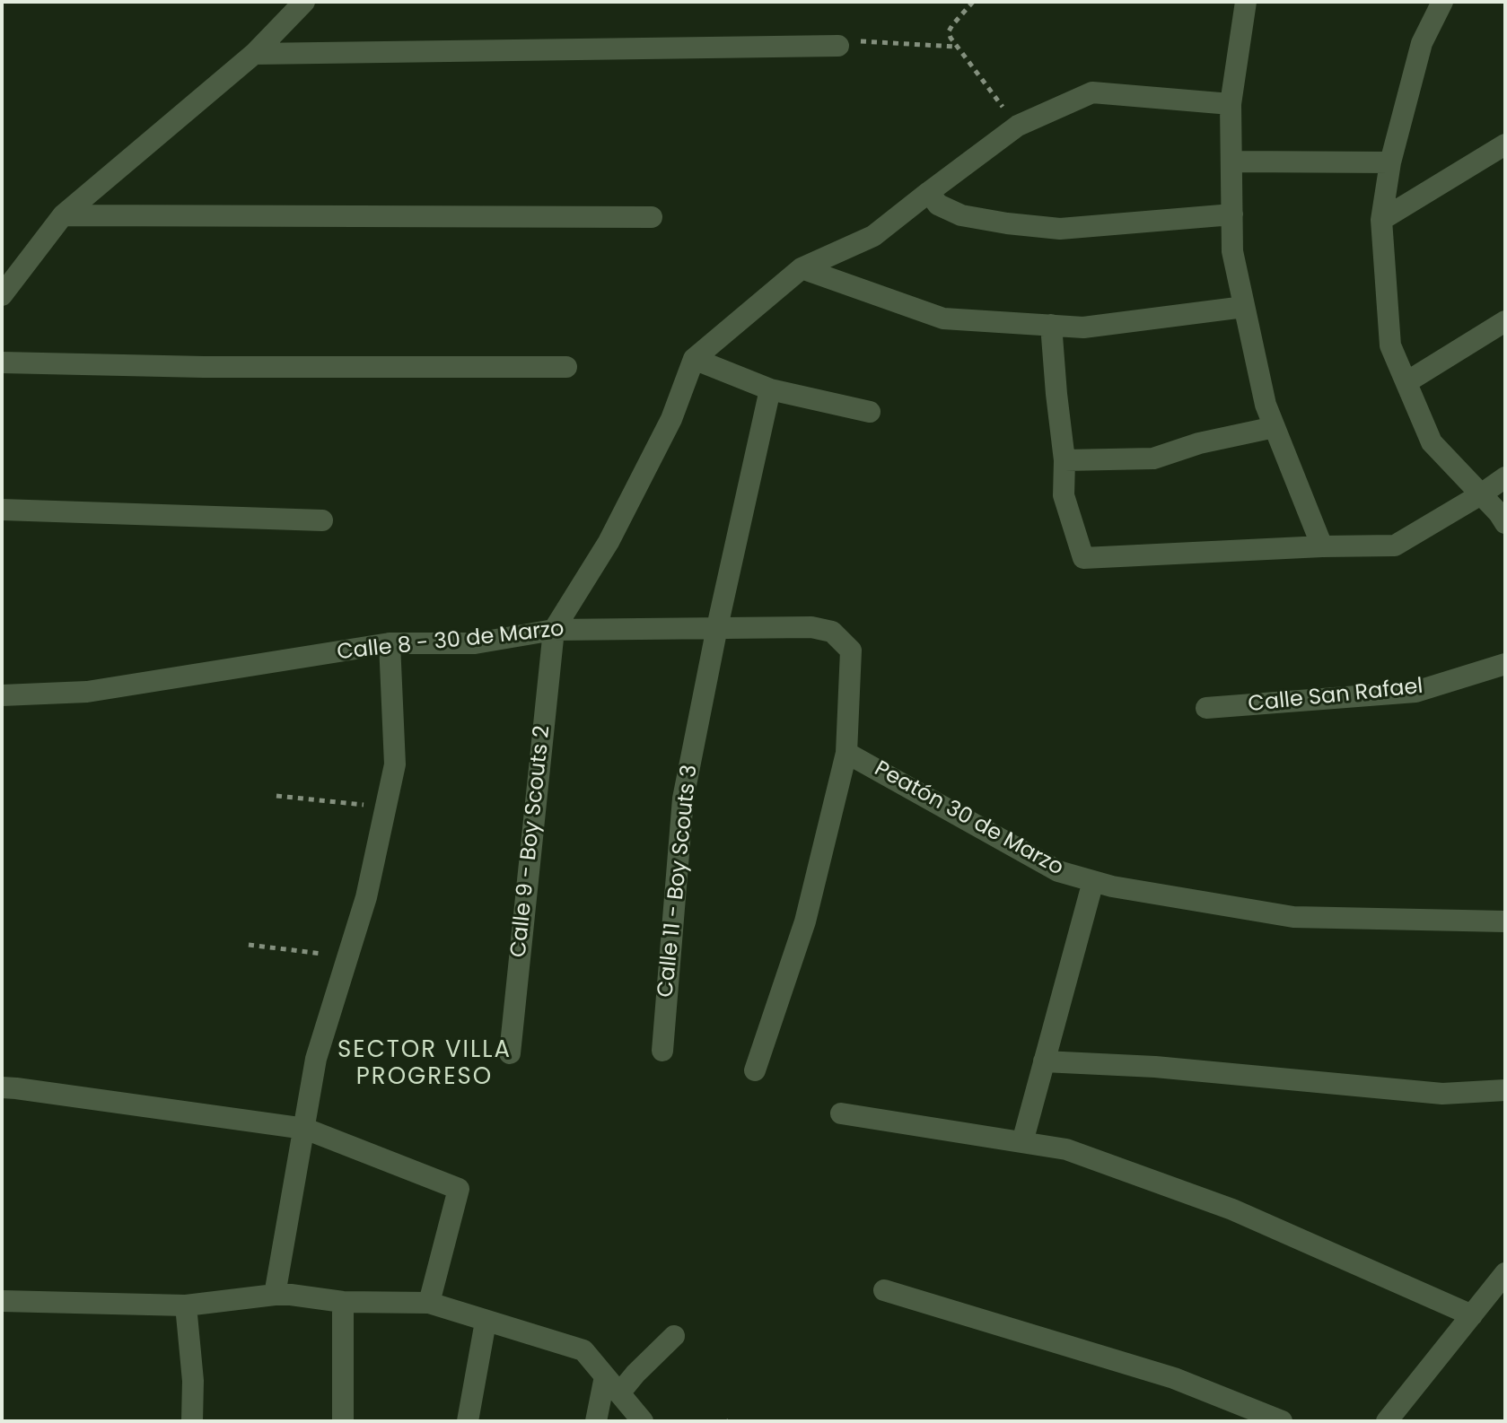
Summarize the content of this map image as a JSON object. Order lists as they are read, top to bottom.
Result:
{
  "streets": {
    "street": [
      "Calle 8 - 30 de Marzo",
      "Calle San Rafael",
      "Peatón 30 de Marzo",
      "Calle 9 - Boy Scouts 2",
      "Calle 11 - Boy Scouts 3"
    ]
  },
  "crossings": [
    ["Calle 8 - 30 de Marzo", "Peatón 30 de Marzo"],
    ["Calle 8 - 30 de Marzo", "Calle 9 - Boy Scouts 2"],
    ["Calle 8 - 30 de Marzo", "Calle 11 - Boy Scouts 3"]
  ],
  "districts": ["SECTOR VILLA PROGRESO"]
}
